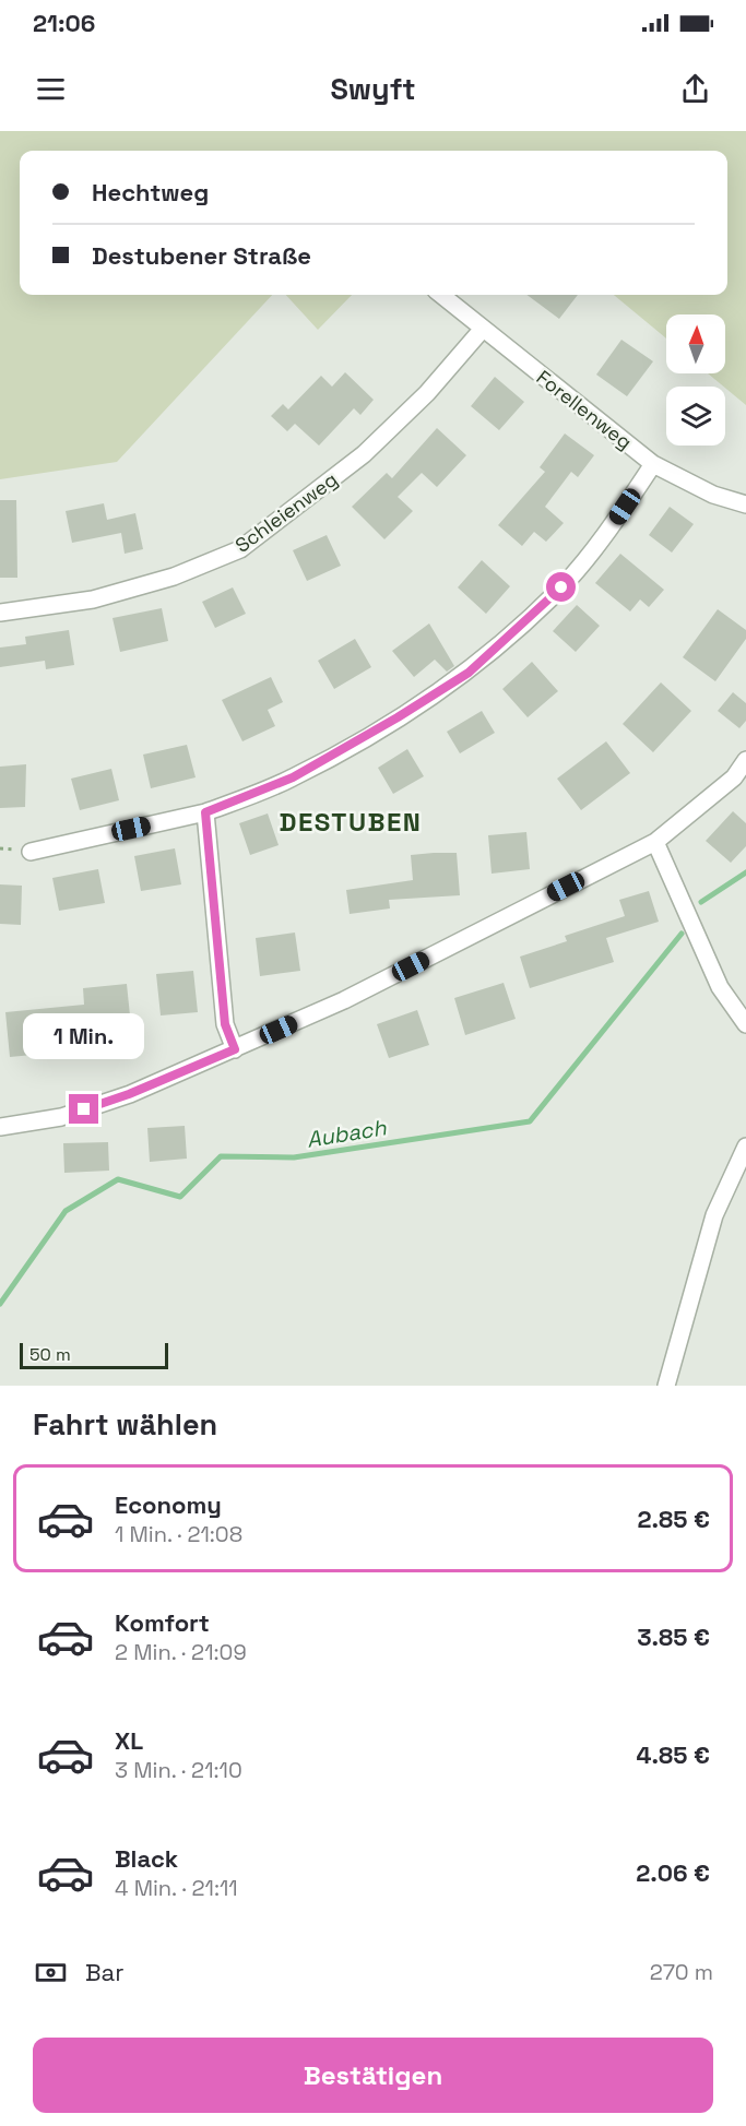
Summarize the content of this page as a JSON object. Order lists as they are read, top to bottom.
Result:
{
  "streets": {
    "street": ["Forellenweg", "Schleienweg"]
  },
  "crossings": [
    ["Forellenweg", "Schleienweg"]
  ],
  "districts": ["DESTUBEN"],
  "water": ["Aubach"],
  "scale_bar": "50 m",
  "north": "top",
  "page": {
    "status": "21:06",
    "header": "Swyft",
    "banner": ["Hechtweg", "Destubener Straße"],
    "bubble": "1 Min.",
    "scale": "50 m",
    "heading": "Fahrt wählen",
    "list": [
      {
        "name": "Economy",
        "note": "1 Min. · 21:08",
        "value": "2.85 €"
      },
      {
        "name": "Komfort",
        "note": "2 Min. · 21:09",
        "value": "3.85 €"
      },
      {
        "name": "XL",
        "note": "3 Min. · 21:10",
        "value": "4.85 €"
      },
      {
        "name": "Black",
        "note": "4 Min. · 21:11",
        "value": "2.06 €"
      }
    ],
    "pay": ["Bar", "270 m"],
    "buttons": "Bestätigen"
  }
}
